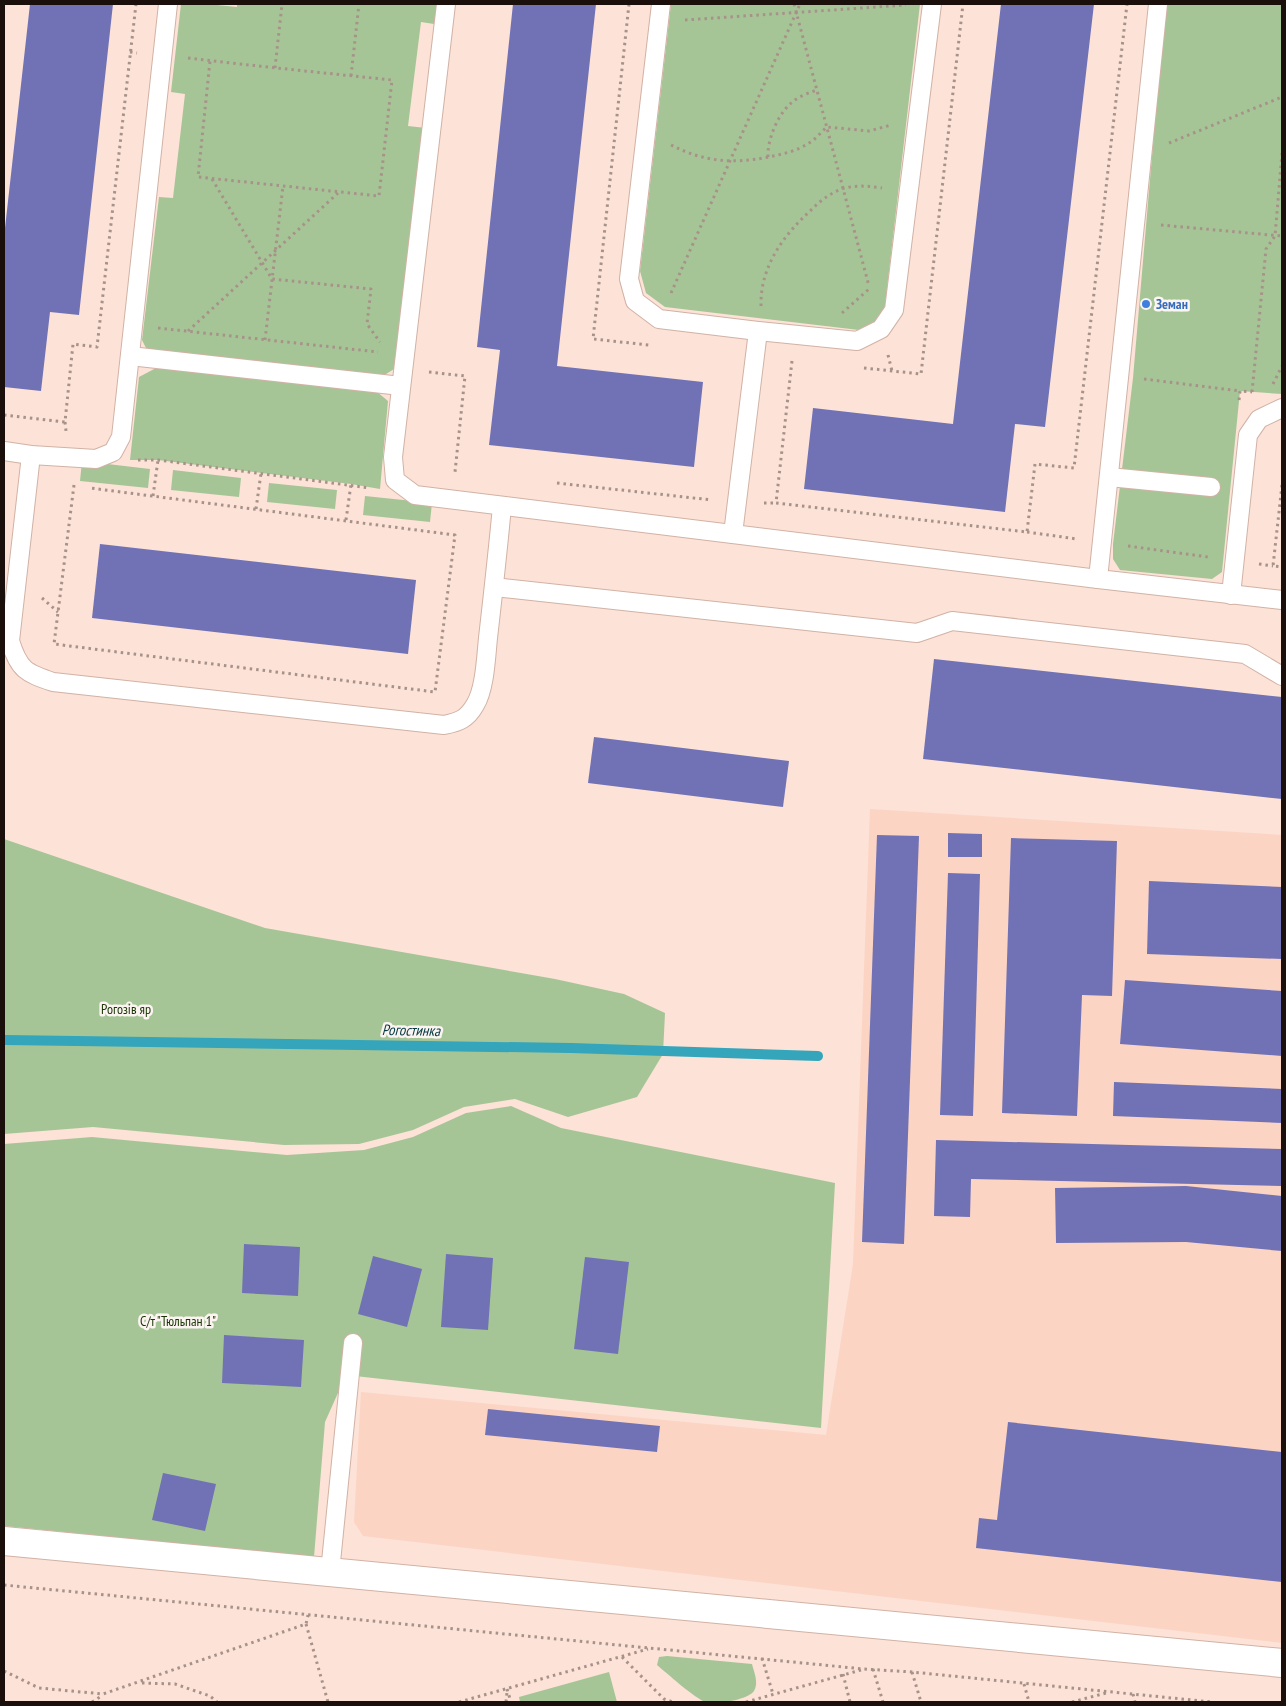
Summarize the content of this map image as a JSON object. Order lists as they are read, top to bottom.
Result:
{
  "water": ["Рогостинка"],
  "parks": ["Рогозів яр", "С/т \"Тюльпан 1\""],
  "places": ["Земан"]
}
